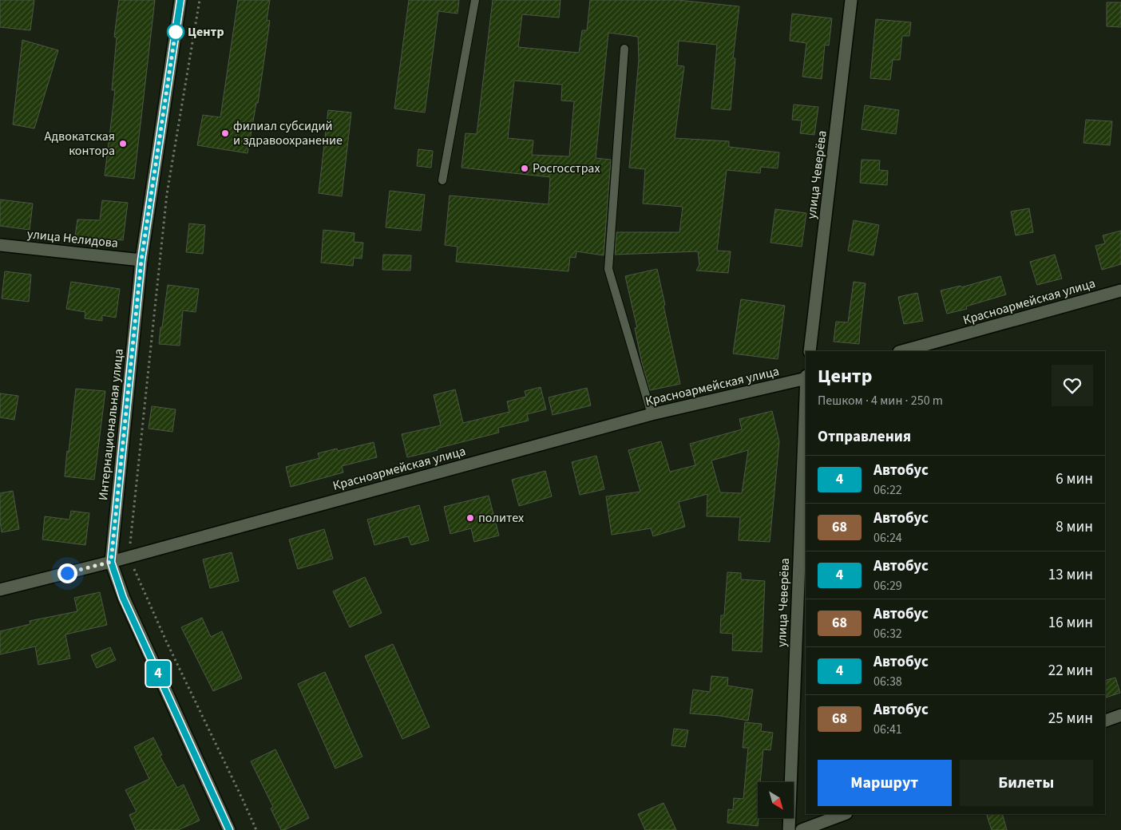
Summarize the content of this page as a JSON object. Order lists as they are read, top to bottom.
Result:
{
  "streets": {
    "main road": [
      "улица Чеверёва",
      "улица Нелидова",
      "Красноармейская улица",
      "Интернациональная улица"
    ]
  },
  "crossings": [
    ["улица Нелидова", "Интернациональная улица"],
    ["Красноармейская улица", "Интернациональная улица"]
  ],
  "places": [
    "Центр",
    "филиал субсидий и здравоохранение",
    "Адвокатская контора",
    "Росгосстрах",
    "политех"
  ],
  "lines": ["bus line 4"],
  "north": "bottom right",
  "page": {
    "on_map": "4",
    "heading": [
      ["Центр", "Пешком · 4 мин · 250 m"],
      "Отправления"
    ],
    "list": [
      {
        "mark": "4",
        "name": "Автобус",
        "note": "06:22",
        "value": "6 мин"
      },
      {
        "mark": "68",
        "name": "Автобус",
        "note": "06:24",
        "value": "8 мин"
      },
      {
        "mark": "4",
        "name": "Автобус",
        "note": "06:29",
        "value": "13 мин"
      },
      {
        "mark": "68",
        "name": "Автобус",
        "note": "06:32",
        "value": "16 мин"
      },
      {
        "mark": "4",
        "name": "Автобус",
        "note": "06:38",
        "value": "22 мин"
      },
      {
        "mark": "68",
        "name": "Автобус",
        "note": "06:41",
        "value": "25 мин"
      }
    ],
    "buttons": ["Маршрут", "Билеты"]
  }
}
